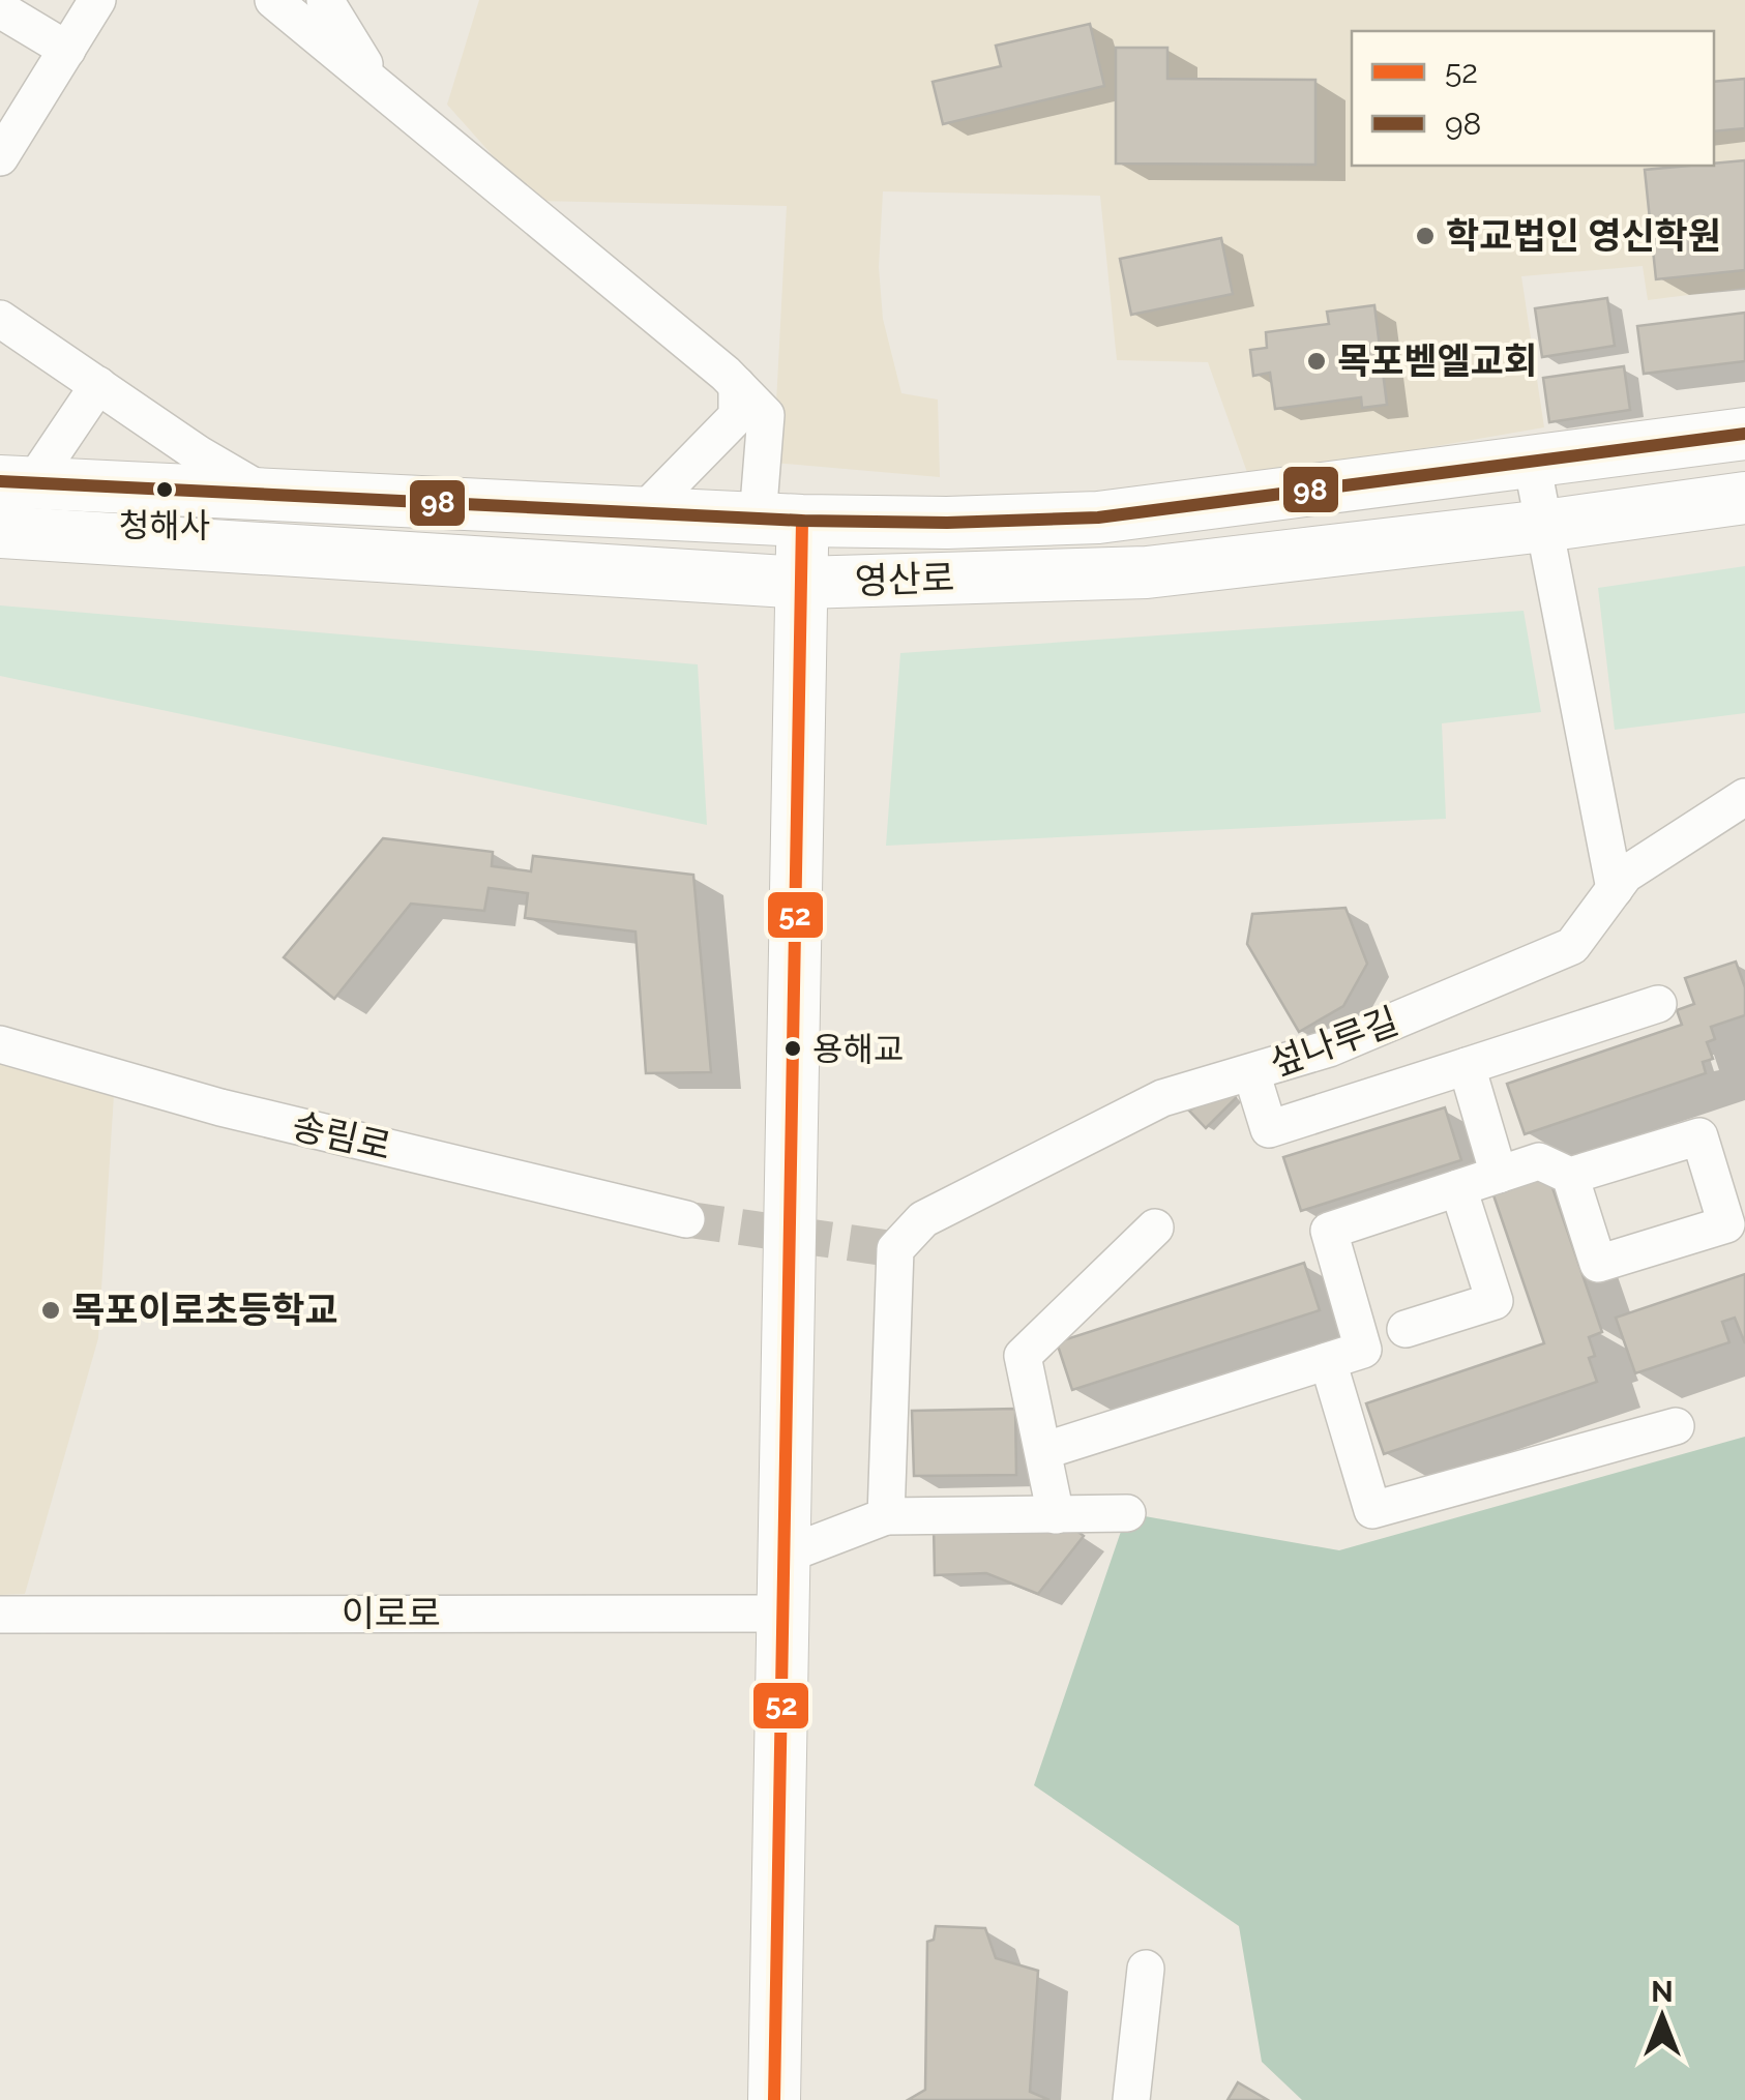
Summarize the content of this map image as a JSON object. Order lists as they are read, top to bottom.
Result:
{
  "streets": {
    "street": [
      "영산로",
      "섶나루길",
      "송림로",
      "이로로"
    ]
  },
  "places": [
    "학교법인 영신학원",
    "목포벧엘교회",
    "청해사",
    "용해교",
    "목포이로초등학교"
  ],
  "lines": ["transit line 98", "transit line 52"],
  "legend": ["52", "98"],
  "north": "top"
}
